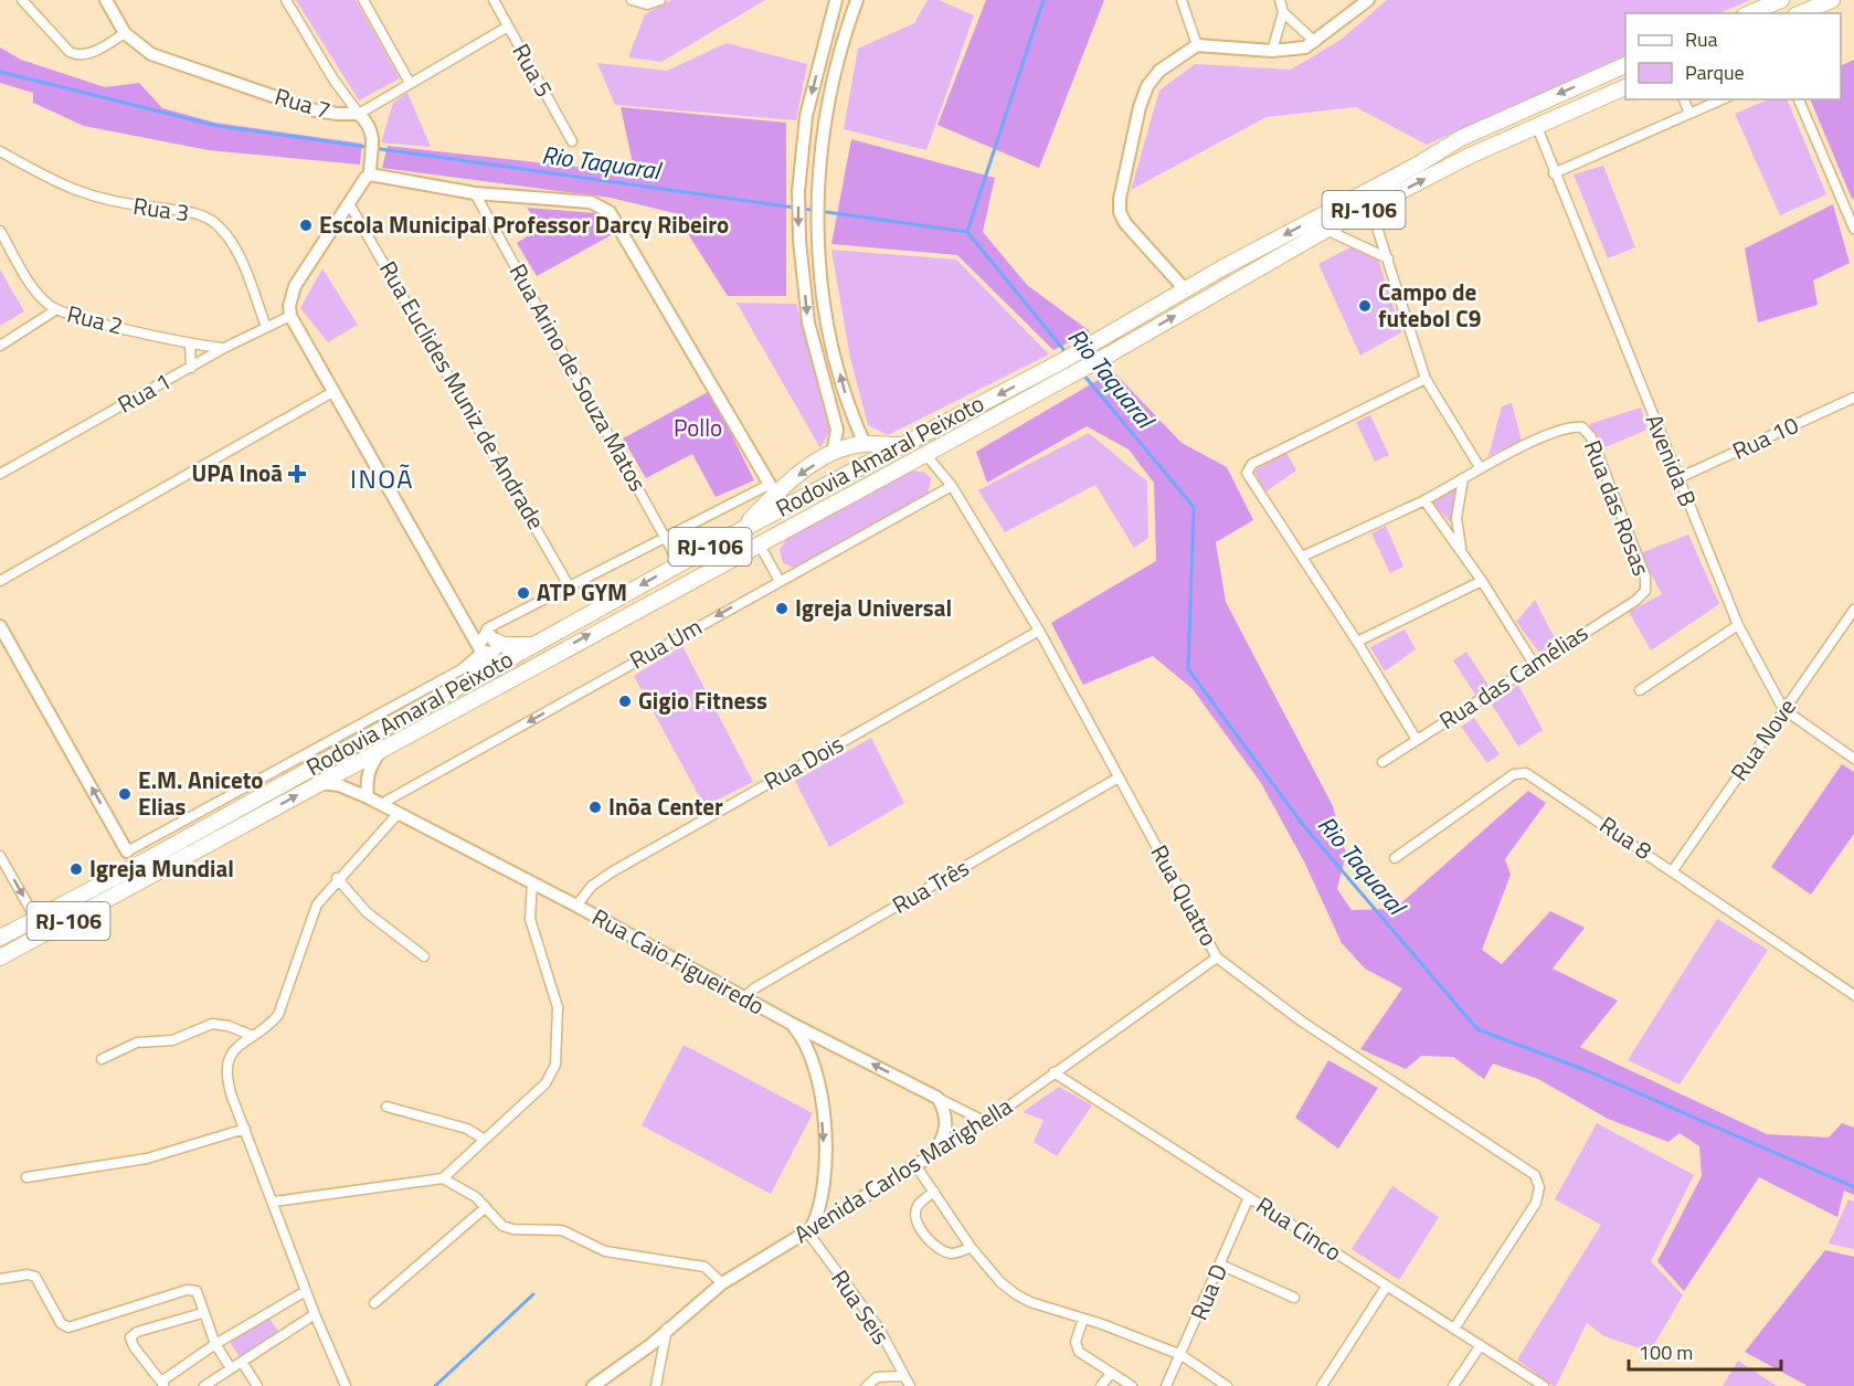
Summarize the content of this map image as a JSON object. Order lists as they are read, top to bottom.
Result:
{
  "streets": {
    "highway": ["RJ-106", "Rodovia Amaral Peixoto"],
    "street": [
      "Rua 5",
      "Rua 7",
      "Rua 3",
      "Rua 2",
      "Rua Arino de Souza Matos",
      "Rua 1",
      "Rua Euclides Muniz de Andrade",
      "Rua 10",
      "Avenida B",
      "Rua das Rosas",
      "Rua Um",
      "Rua das Camélias",
      "Rua Nove",
      "Rua Dois",
      "Rua 8",
      "Rua Três",
      "Rua Quatro",
      "Rua Caio Figueiredo",
      "Avenida Carlos Marighella",
      "Rua Cinco",
      "Rua D",
      "Rua Seis"
    ]
  },
  "crossings": [
    ["Rua 5", "Rua 7"],
    ["Rua 3", "Rua 1"],
    ["Rua 2", "Rua 1"],
    ["Rua Arino de Souza Matos", "Rodovia Amaral Peixoto"],
    ["Rua 10", "Avenida B"],
    ["Rodovia Amaral Peixoto", "Avenida B"],
    ["Rodovia Amaral Peixoto", "Rua Quatro"],
    ["Rodovia Amaral Peixoto", "Rua Caio Figueiredo"],
    ["Avenida B", "Rua Nove"],
    ["Rua das Rosas", "Rua das Camélias"],
    ["Rua Um", "Rua Quatro"],
    ["Rua Um", "Rua Caio Figueiredo"],
    ["Rua Nove", "Rua 8"],
    ["Rua Dois", "Rua Quatro"],
    ["Rua Dois", "Rua Caio Figueiredo"],
    ["Rua Três", "Rua Quatro"],
    ["Rua Três", "Rua Caio Figueiredo"],
    ["Rua Quatro", "Avenida Carlos Marighella"],
    ["Rua Quatro", "Rua Cinco"],
    ["Rua Caio Figueiredo", "Avenida Carlos Marighella"],
    ["Avenida Carlos Marighella", "Rua Cinco"],
    ["Avenida Carlos Marighella", "Rua Seis"],
    ["Rua Cinco", "Rua D"]
  ],
  "districts": ["INOÃ"],
  "water": ["Rio Taquaral"],
  "parks": ["Pollo"],
  "places": {
    "other": [
      "Escola Municipal Professor Darcy Ribeiro",
      "Campo de futebol C9",
      "ATP GYM",
      "Igreja Universal",
      "Gigio Fitness",
      "E.M. Aniceto Elias",
      "Inõa Center",
      "Igreja Mundial"
    ],
    "health": ["UPA Inoã"]
  },
  "legend": ["Rua", "Parque"],
  "scale_bar": "100 m"
}
